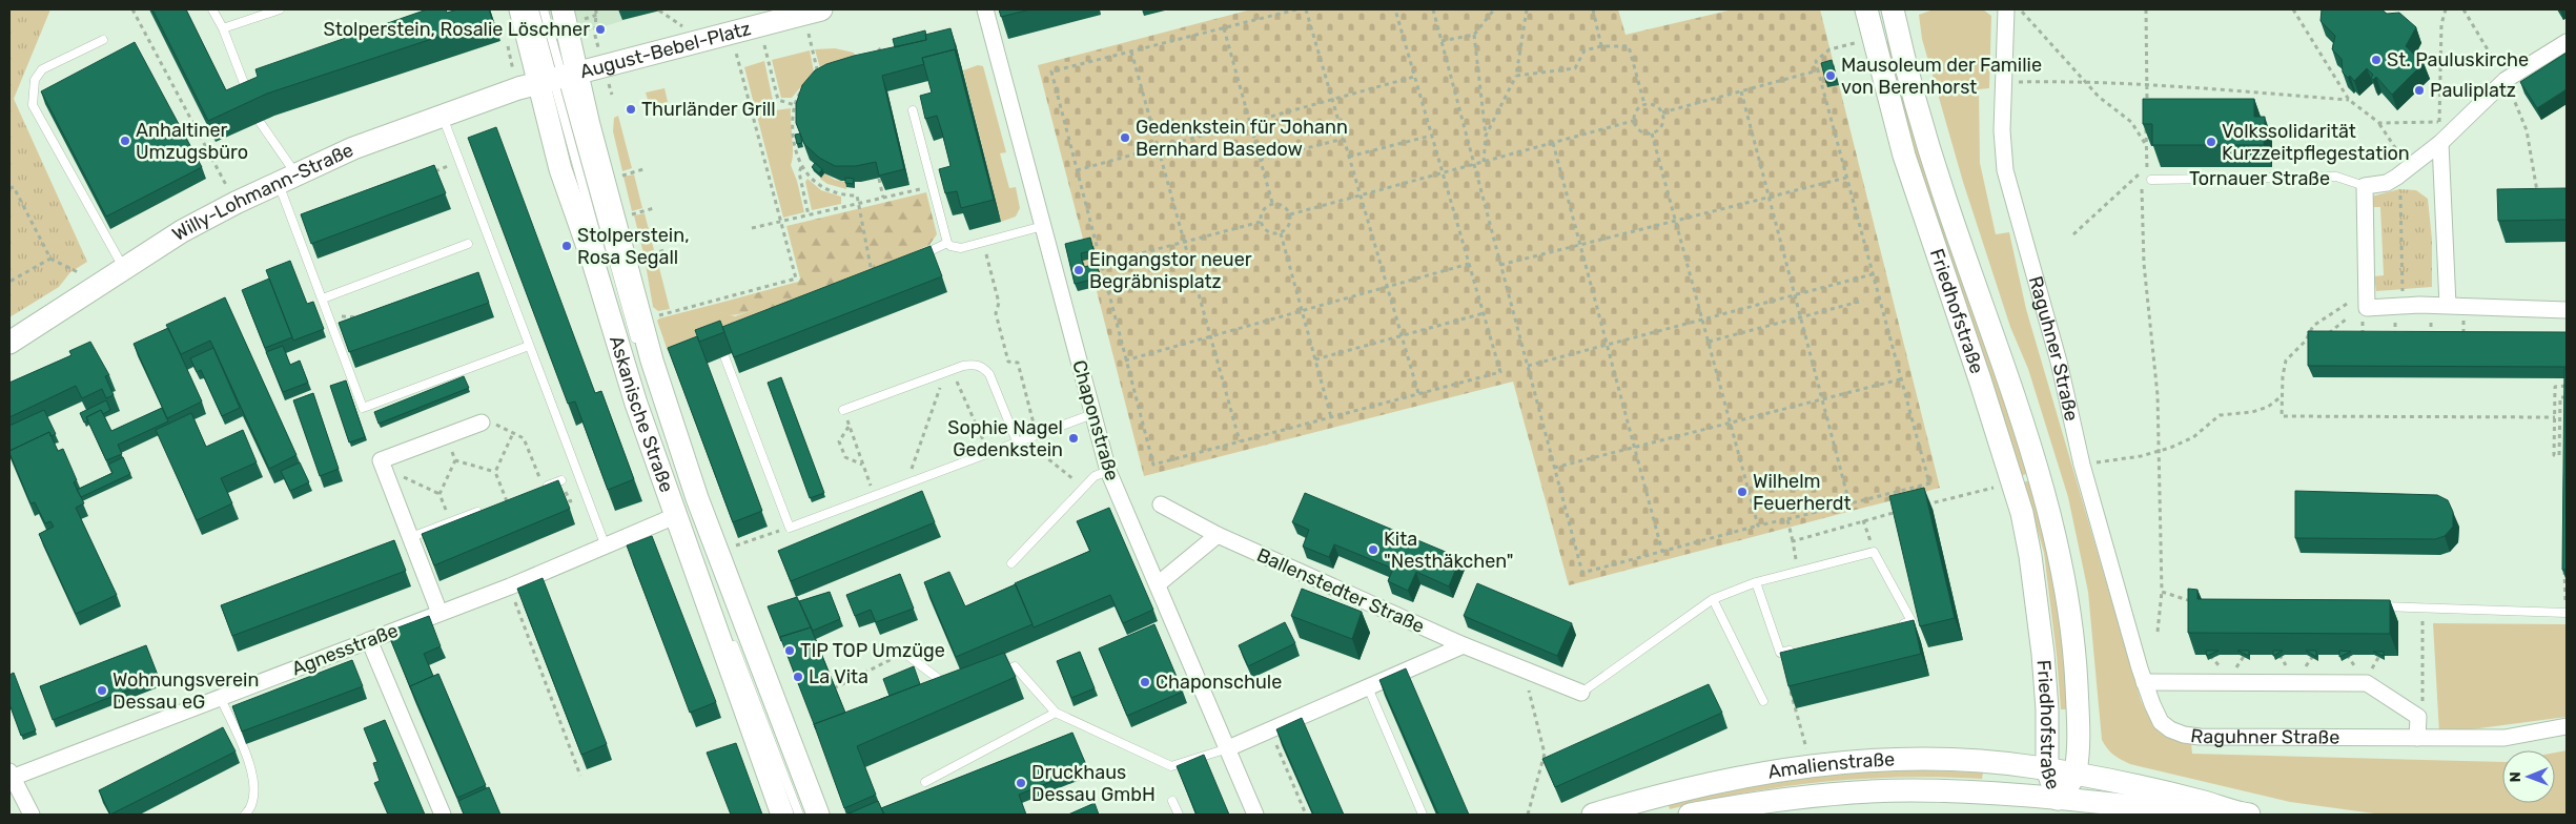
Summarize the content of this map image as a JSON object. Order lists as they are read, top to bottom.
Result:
{
  "streets": {
    "main road": [
      "August-Bebel-Platz",
      "Willy-Lohmann-Straße",
      "Friedhofstraße",
      "Askanische Straße",
      "Amalienstraße"
    ],
    "street": [
      "Raguhner Straße",
      "Chaponstraße",
      "Ballenstedter Straße",
      "Agnesstraße"
    ],
    "lane": ["Tornauer Straße"]
  },
  "crossings": [
    ["August-Bebel-Platz", "Willy-Lohmann-Straße"],
    ["August-Bebel-Platz", "Askanische Straße"],
    ["Willy-Lohmann-Straße", "Askanische Straße"],
    ["Friedhofstraße", "Amalienstraße"],
    ["Askanische Straße", "Agnesstraße"],
    ["Chaponstraße", "Ballenstedter Straße"]
  ],
  "places": [
    "Stolperstein, Rosalie Löschner",
    "St. Pauluskirche",
    "Mausoleum der Familie von Berenhorst",
    "Pauliplatz",
    "Thurländer Grill",
    "Gedenkstein für Johann Bernhard Basedow",
    "Anhaltiner Umzugsbüro",
    "Volkssolidarität Kurzzeitpflegestation",
    "Stolperstein, Rosa Segall",
    "Eingangstor neuer Begräbnisplatz",
    "Sophie Nagel Gedenkstein",
    "Wilhelm Feuerherdt",
    "Kita \"Nesthäkchen\"",
    "TIP TOP Umzüge",
    "La Vita",
    "Chaponschule",
    "Wohnungsverein Dessau eG",
    "Druckhaus Dessau GmbH"
  ],
  "north": "left"
}
